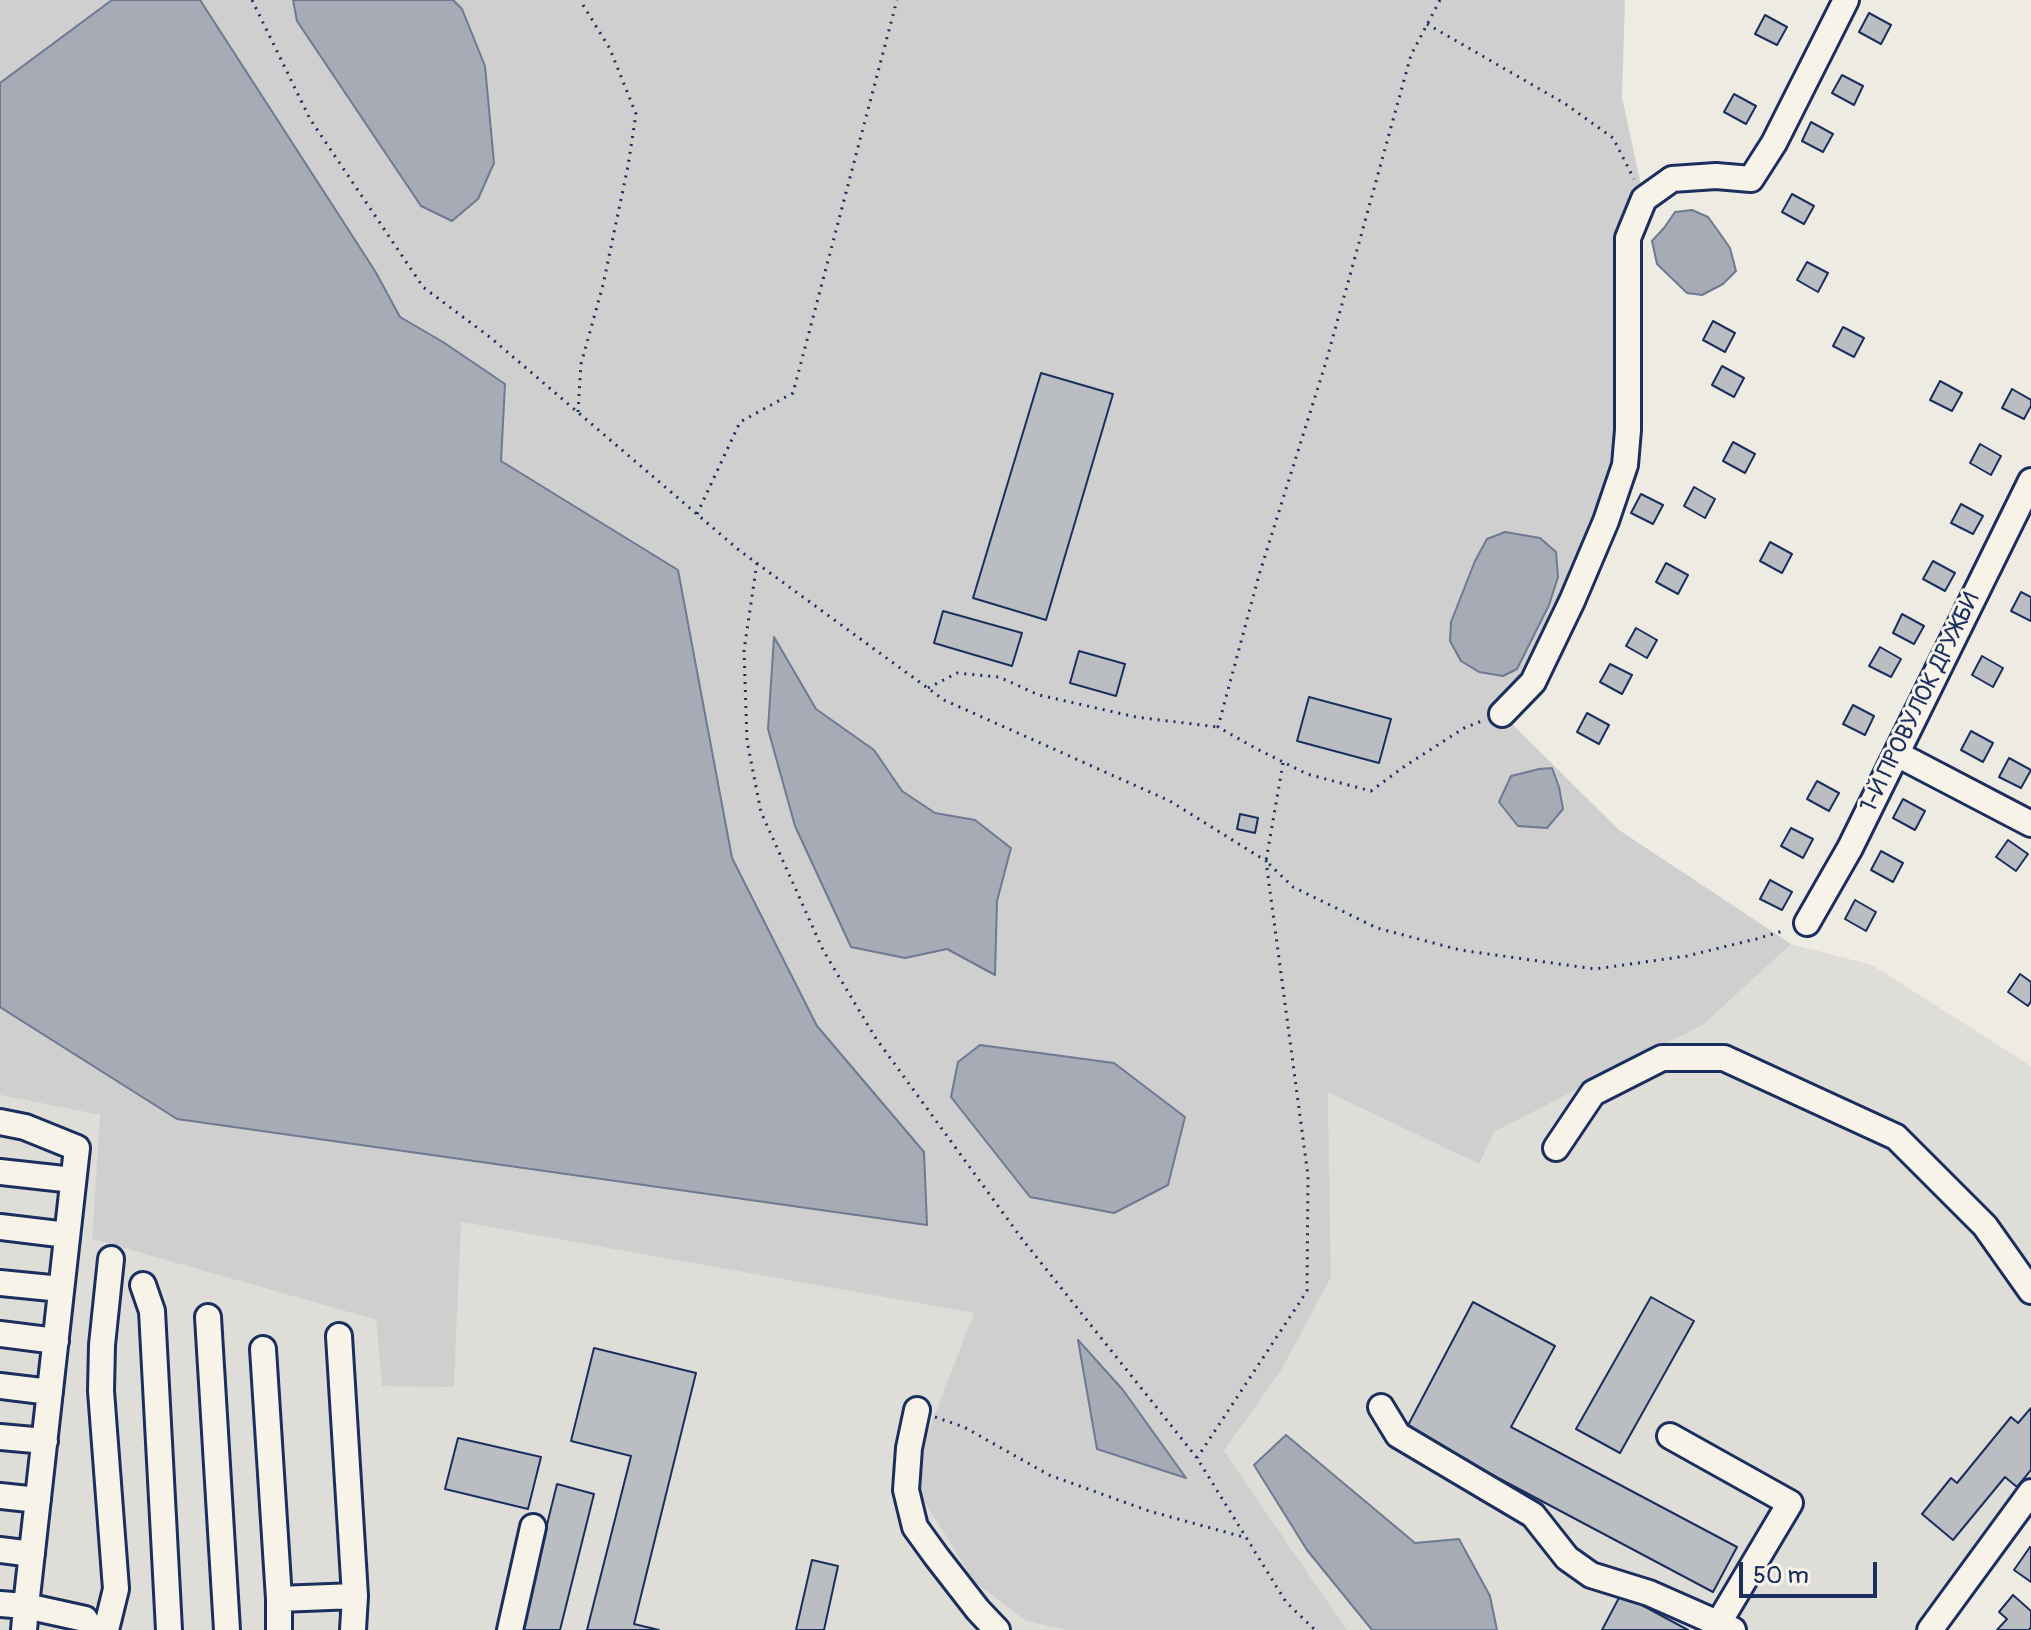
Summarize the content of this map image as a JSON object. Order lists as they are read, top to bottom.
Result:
{
  "streets": {
    "street": ["1-Й ПРОВУЛОК ДРУЖБИ"]
  },
  "scale_bar": "50 m"
}
